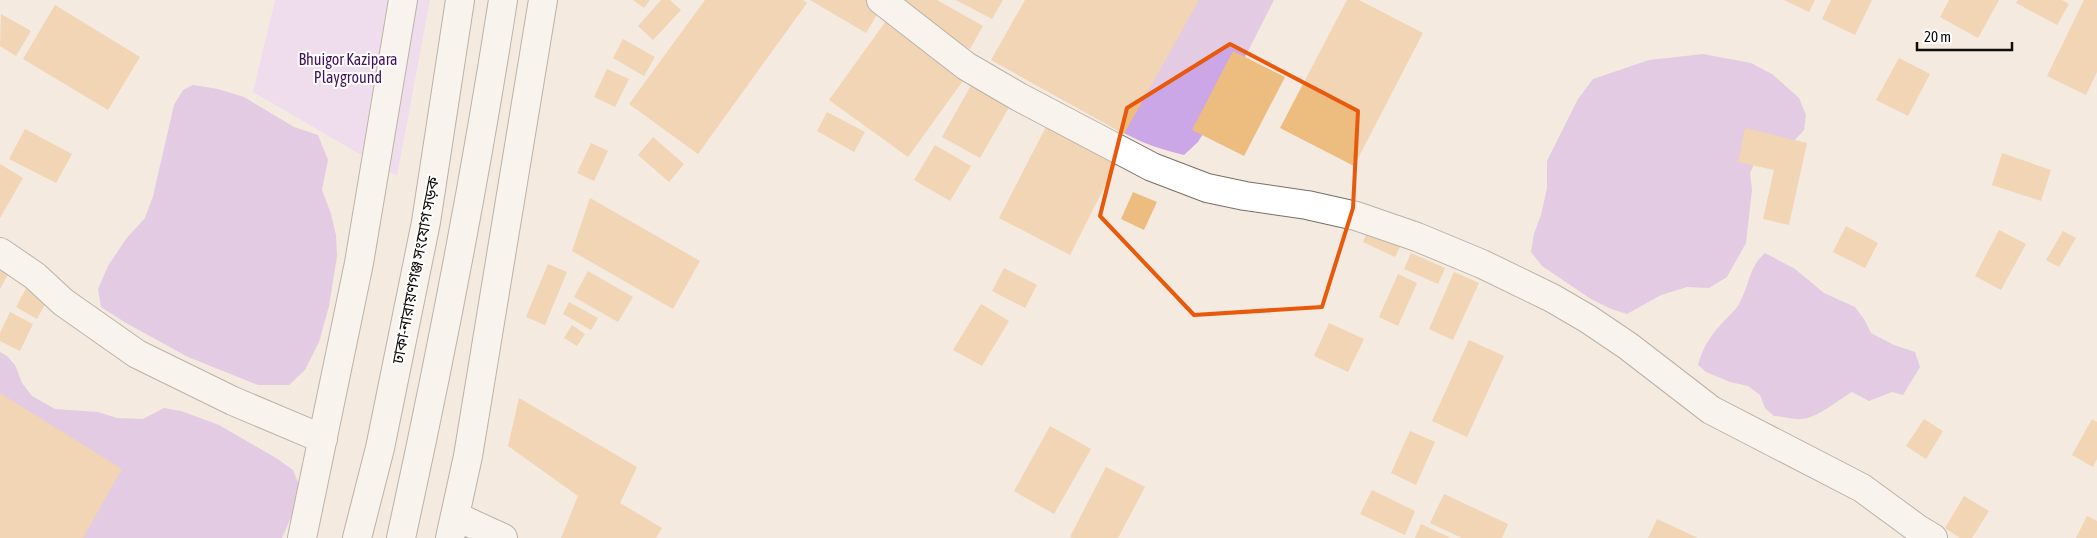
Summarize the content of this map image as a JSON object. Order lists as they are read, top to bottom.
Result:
{
  "streets": {
    "street": ["ঢাকা-নারায়ণগঞ্জ সংযোগ সড়ক"]
  },
  "parks": ["Bhuigor Kazipara Playground"],
  "scale_bar": "20 m"
}
